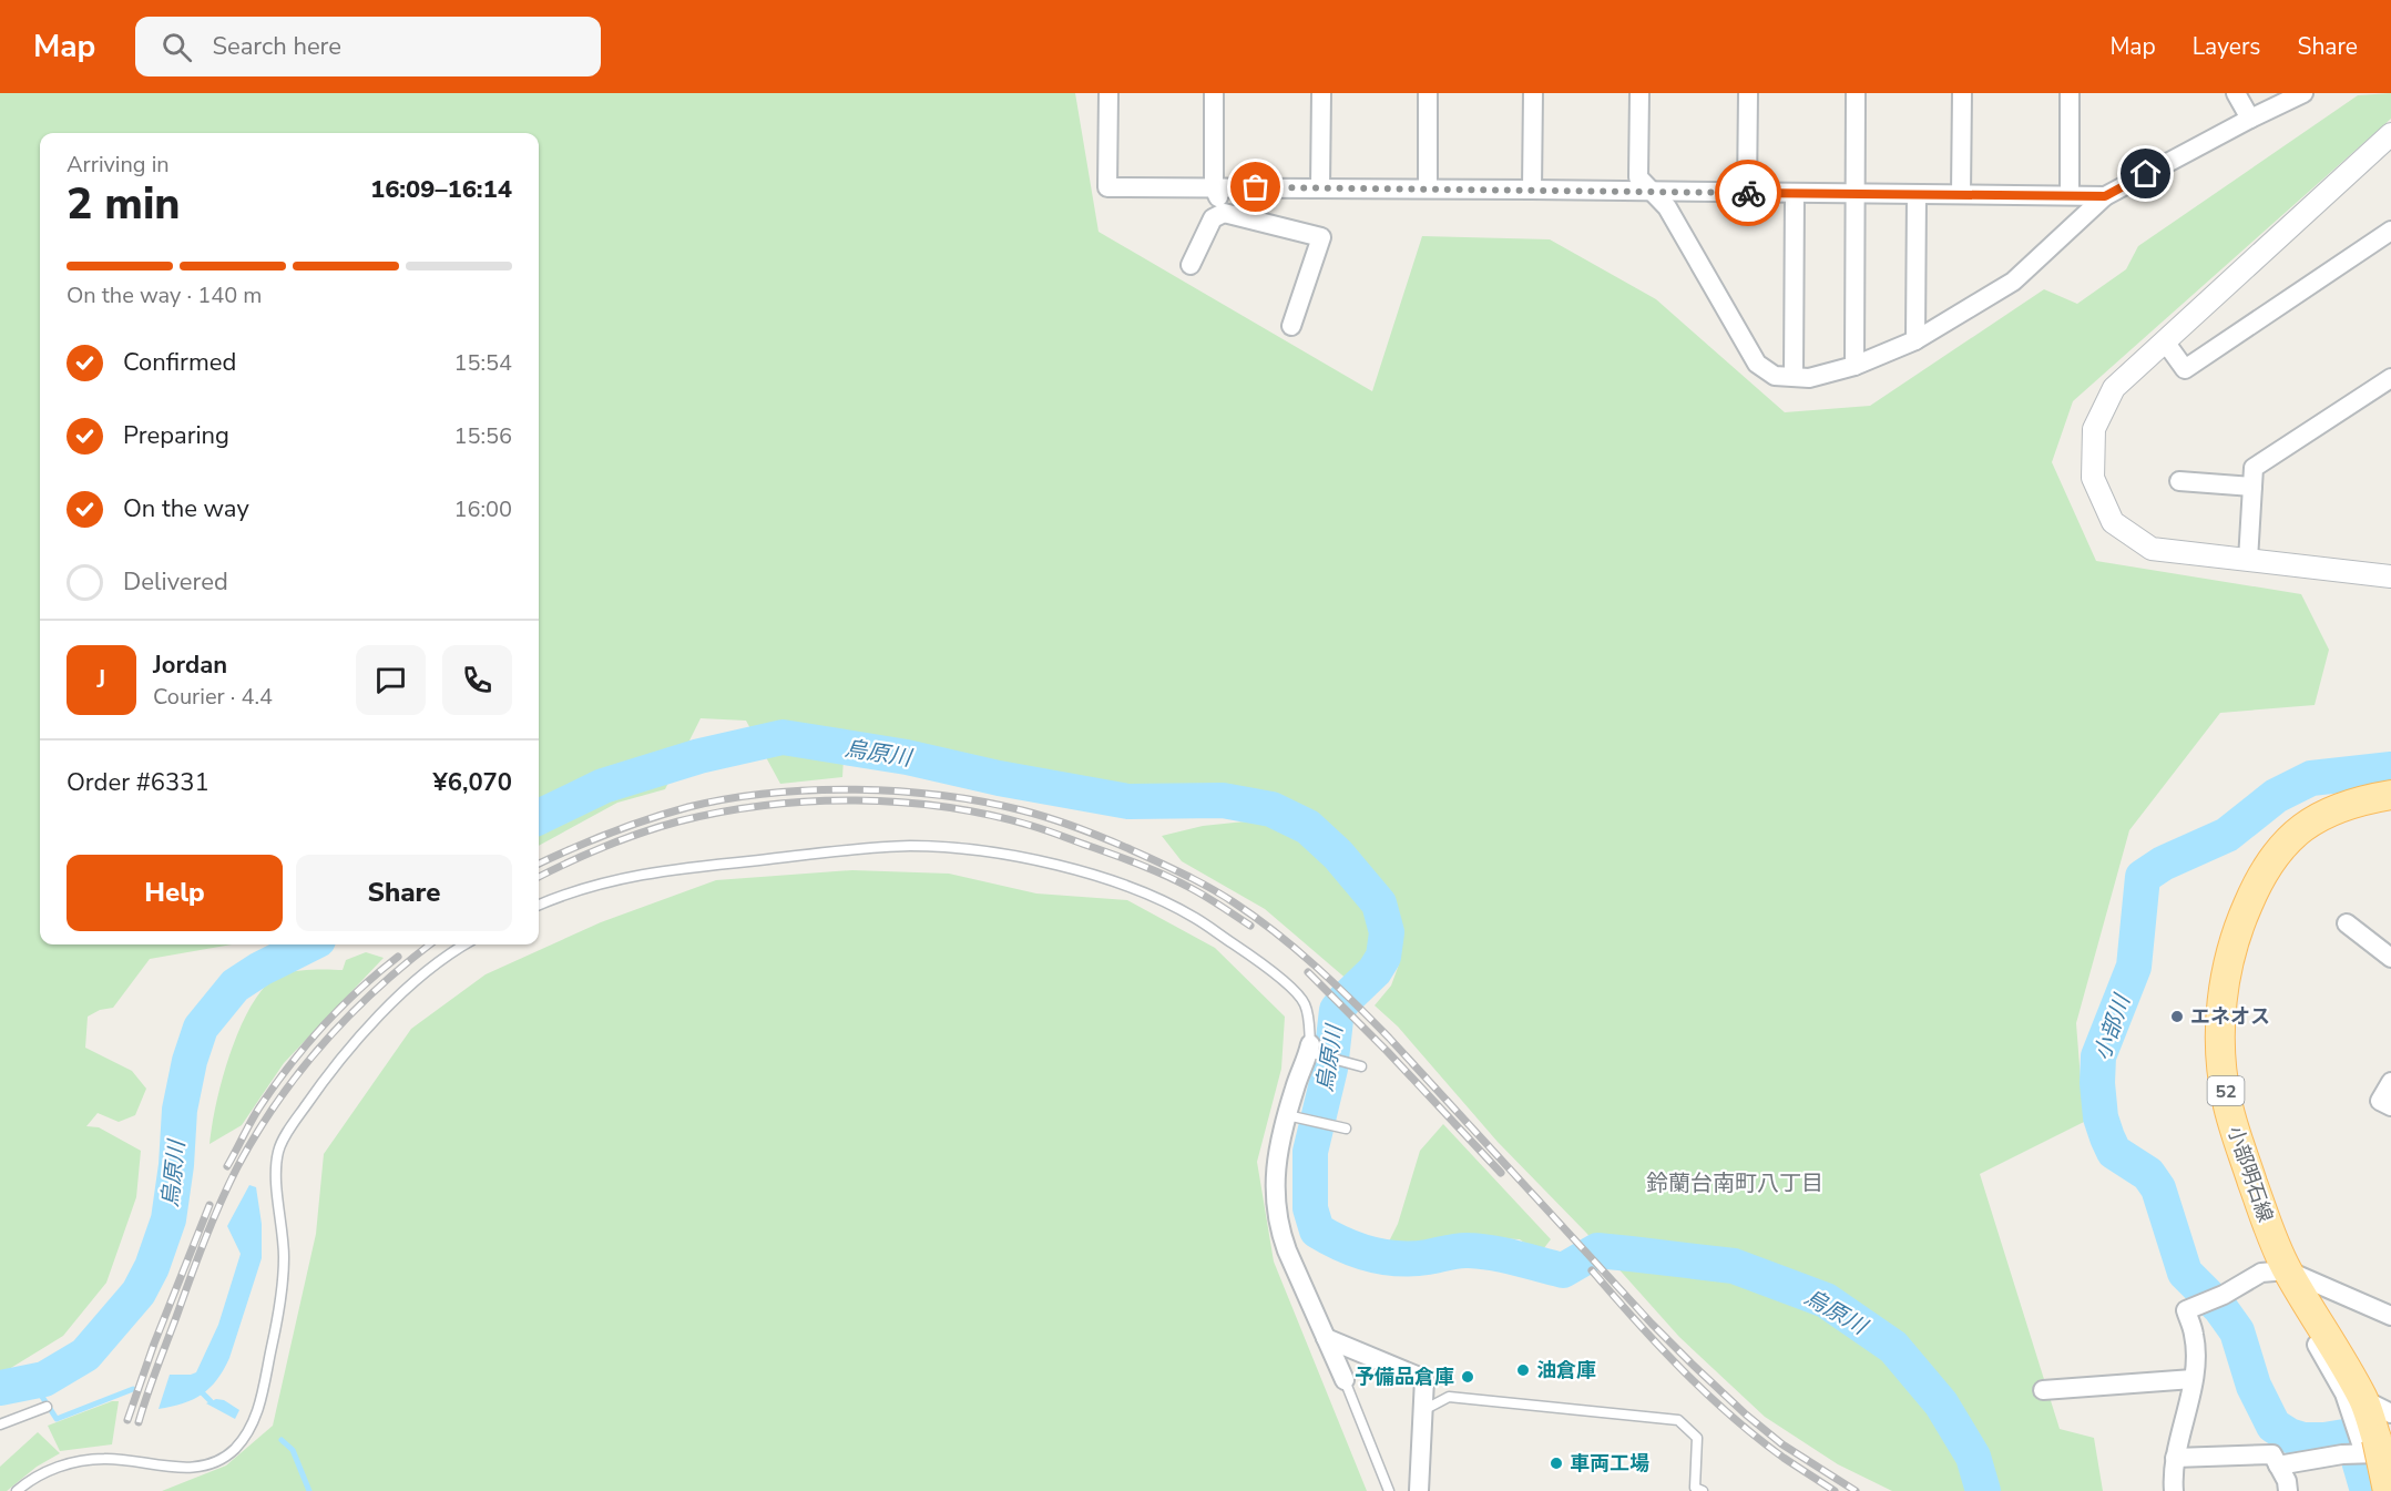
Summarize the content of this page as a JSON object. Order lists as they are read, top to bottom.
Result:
{
  "streets": {
    "main road": ["52", "小部明石線"]
  },
  "districts": ["鈴蘭台南町八丁目"],
  "water": ["烏原川", "小部川"],
  "places": [
    "エネオス",
    "油倉庫",
    "予備品倉庫",
    "車両工場"
  ],
  "page": {
    "header": "Map",
    "search": "Search here",
    "nav": ["Map", "Layers", "Share"],
    "heading": ["2 min", "Arriving in", "16:09–16:14"],
    "panel": [
      "Jordan",
      "Courier · 4.4",
      "Order #6331",
      "¥6,070"
    ],
    "bar": "On the way · 140 m",
    "list": [
      ["Confirmed", "15:54"],
      ["Preparing", "15:56"],
      ["On the way", "16:00"],
      "Delivered"
    ],
    "round": "J",
    "buttons": ["Help", "Share"]
  }
}
